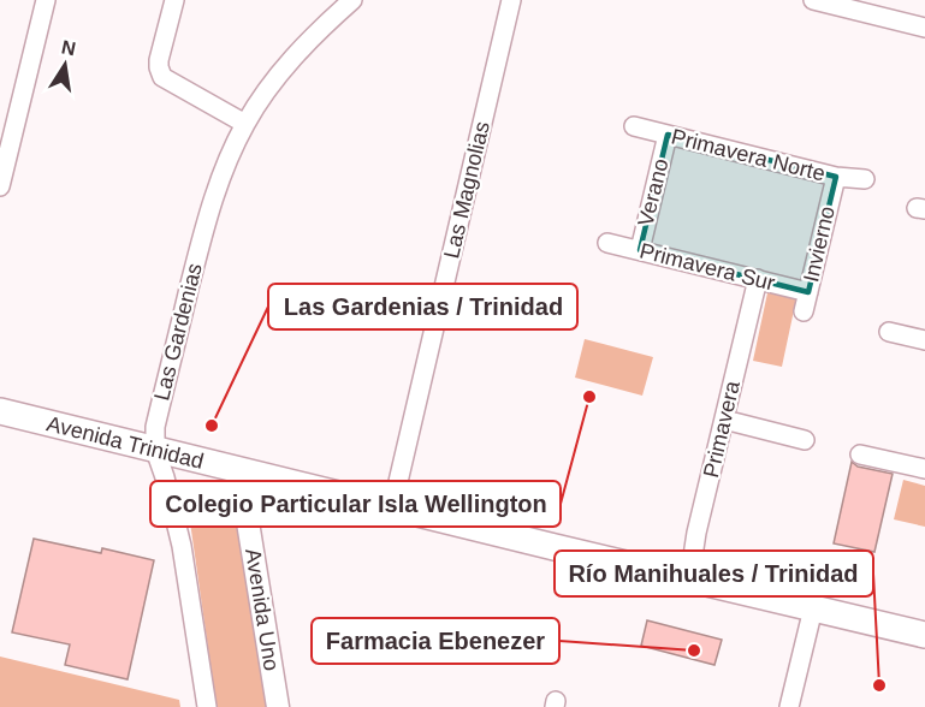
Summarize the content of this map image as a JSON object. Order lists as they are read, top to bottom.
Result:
{
  "streets": {
    "main road": ["Avenida Trinidad"],
    "street": [
      "Primavera Norte",
      "Las Magnolias",
      "Verano",
      "Invierno",
      "Primavera Sur",
      "Las Gardenias",
      "Primavera",
      "Avenida Uno"
    ]
  },
  "crossings": [
    ["Primavera Norte", "Verano"],
    ["Primavera Norte", "Invierno"],
    ["Las Magnolias", "Avenida Trinidad"],
    ["Verano", "Primavera Sur"],
    ["Invierno", "Primavera Sur"],
    ["Primavera Sur", "Primavera"],
    ["Las Gardenias", "Avenida Trinidad"],
    ["Primavera", "Avenida Trinidad"],
    ["Avenida Trinidad", "Avenida Uno"]
  ],
  "places": [
    "Colegio Particular Isla Wellington",
    "Las Gardenias / Trinidad",
    "Farmacia Ebenezer",
    "Río Manihuales / Trinidad"
  ],
  "north": "top"
}
